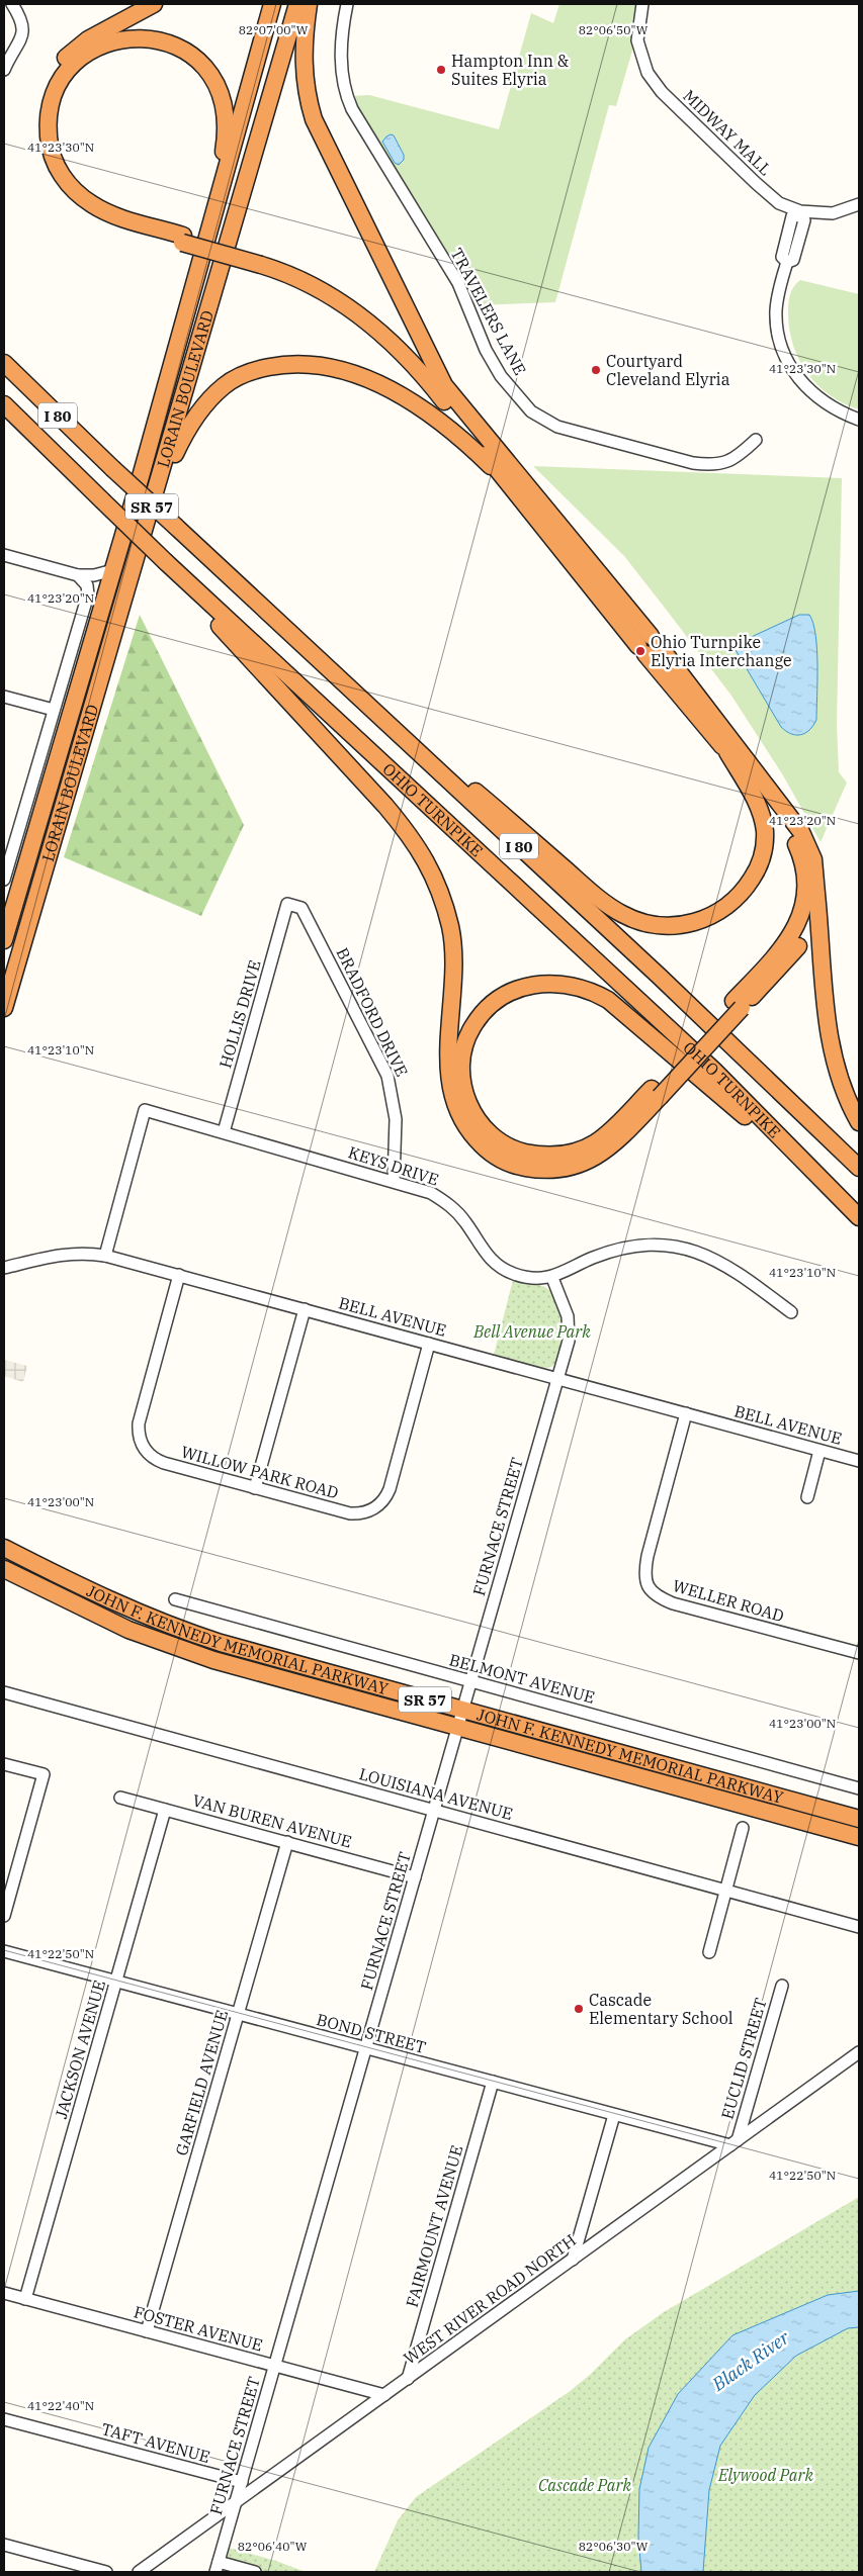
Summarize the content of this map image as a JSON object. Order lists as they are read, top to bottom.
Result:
{
  "streets": {
    "highway": [
      "LORAIN BOULEVARD",
      "I 80",
      "SR 57",
      "OHIO TURNPIKE",
      "JOHN F. KENNEDY MEMORIAL PARKWAY"
    ],
    "street": [
      "MIDWAY MALL",
      "TRAVELERS LANE",
      "BRADFORD DRIVE",
      "HOLLIS DRIVE",
      "KEYS DRIVE",
      "BELL AVENUE",
      "WILLOW PARK ROAD",
      "FURNACE STREET",
      "WELLER ROAD",
      "BELMONT AVENUE",
      "LOUISIANA AVENUE",
      "VAN BUREN AVENUE",
      "BOND STREET",
      "JACKSON AVENUE",
      "EUCLID STREET",
      "GARFIELD AVENUE",
      "FAIRMOUNT AVENUE",
      "WEST RIVER ROAD NORTH",
      "FOSTER AVENUE",
      "TAFT AVENUE"
    ]
  },
  "crossings": [
    ["BRADFORD DRIVE", "HOLLIS DRIVE"],
    ["BRADFORD DRIVE", "KEYS DRIVE"],
    ["HOLLIS DRIVE", "KEYS DRIVE"],
    ["KEYS DRIVE", "BELL AVENUE"],
    ["KEYS DRIVE", "FURNACE STREET"],
    ["BELL AVENUE", "WILLOW PARK ROAD"],
    ["BELL AVENUE", "FURNACE STREET"],
    ["BELL AVENUE", "WELLER ROAD"],
    ["FURNACE STREET", "JOHN F. KENNEDY MEMORIAL PARKWAY"],
    ["FURNACE STREET", "BELMONT AVENUE"],
    ["FURNACE STREET", "LOUISIANA AVENUE"],
    ["FURNACE STREET", "VAN BUREN AVENUE"],
    ["FURNACE STREET", "BOND STREET"],
    ["FURNACE STREET", "WEST RIVER ROAD NORTH"],
    ["FURNACE STREET", "FOSTER AVENUE"],
    ["FURNACE STREET", "TAFT AVENUE"],
    ["VAN BUREN AVENUE", "JACKSON AVENUE"],
    ["VAN BUREN AVENUE", "GARFIELD AVENUE"],
    ["BOND STREET", "JACKSON AVENUE"],
    ["BOND STREET", "EUCLID STREET"],
    ["BOND STREET", "GARFIELD AVENUE"],
    ["BOND STREET", "FAIRMOUNT AVENUE"],
    ["BOND STREET", "WEST RIVER ROAD NORTH"],
    ["JACKSON AVENUE", "FOSTER AVENUE"],
    ["EUCLID STREET", "WEST RIVER ROAD NORTH"],
    ["GARFIELD AVENUE", "FOSTER AVENUE"],
    ["FAIRMOUNT AVENUE", "WEST RIVER ROAD NORTH"],
    ["WEST RIVER ROAD NORTH", "FOSTER AVENUE"]
  ],
  "water": ["Black River"],
  "parks": ["Bell Avenue Park", "Elywood Park", "Cascade Park"],
  "places": [
    "Hampton Inn & Suites Elyria",
    "Courtyard Cleveland Elyria",
    "Ohio Turnpike Elyria Interchange",
    "Cascade Elementary School"
  ],
  "coordinates": [
    "82°07'00\"W",
    "82°06'50\"W",
    "41°23'30\"N",
    "41°23'20\"N",
    "41°23'10\"N",
    "41°23'00\"N",
    "41°22'50\"N",
    "41°22'40\"N",
    "82°06'40\"W",
    "82°06'30\"W"
  ]
}
